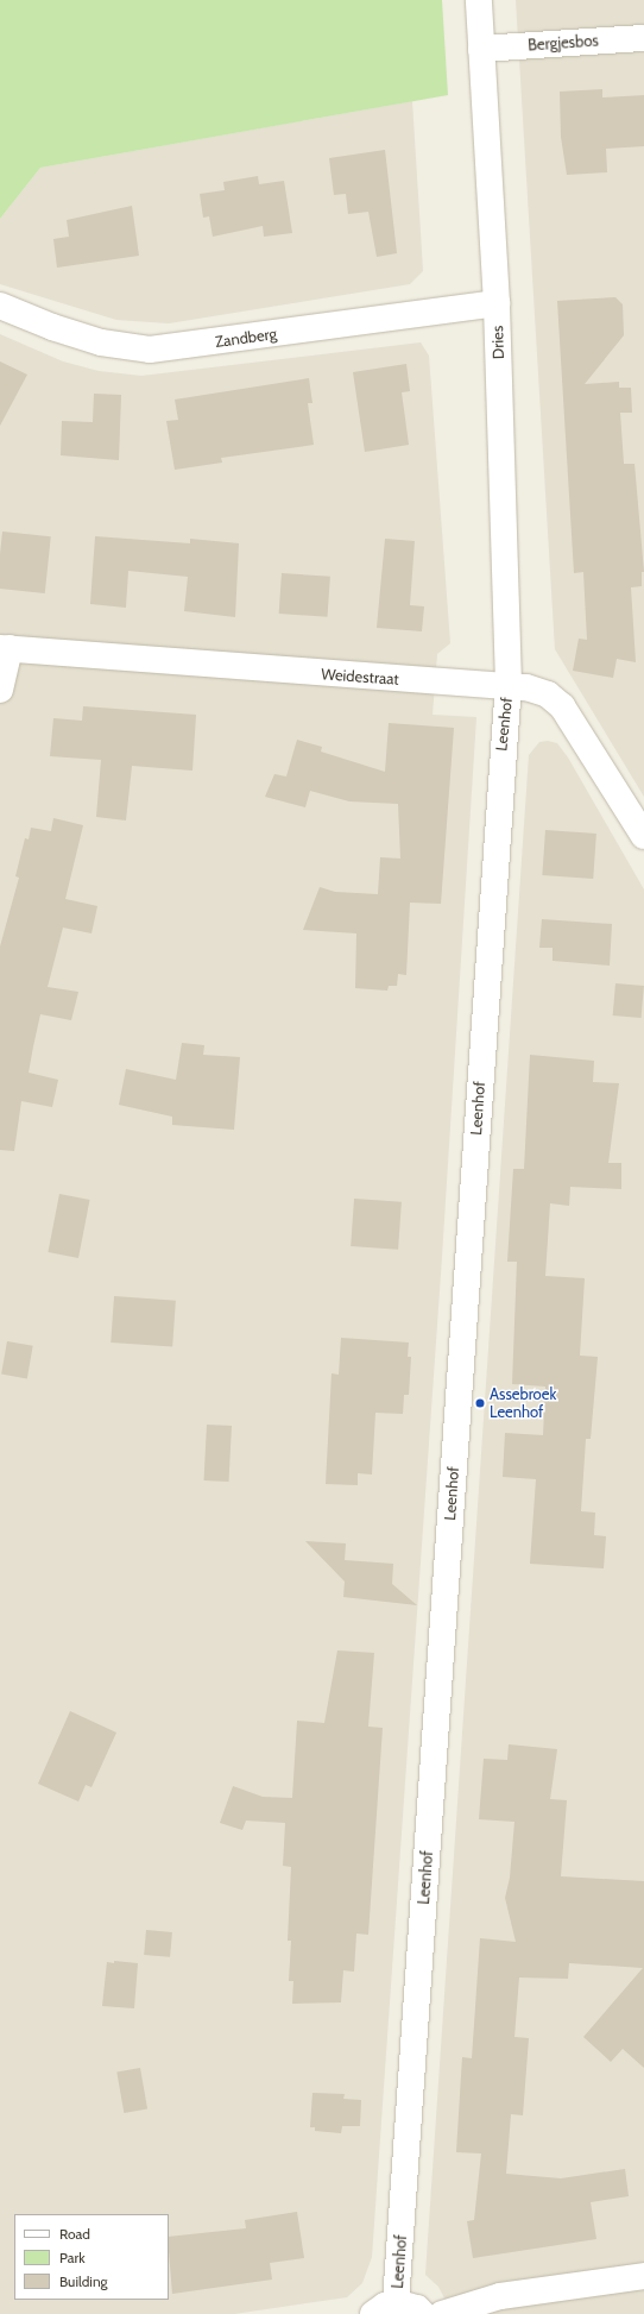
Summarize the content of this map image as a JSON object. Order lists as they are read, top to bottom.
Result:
{
  "streets": {
    "street": [
      "Bergjesbos",
      "Zandberg",
      "Dries",
      "Weidestraat",
      "Leenhof"
    ]
  },
  "crossings": [
    ["Bergjesbos", "Dries"],
    ["Zandberg", "Dries"],
    ["Dries", "Weidestraat"],
    ["Dries", "Leenhof"],
    ["Weidestraat", "Leenhof"]
  ],
  "places": ["Assebroek Leenhof"],
  "legend": ["Road", "Park", "Building"]
}
